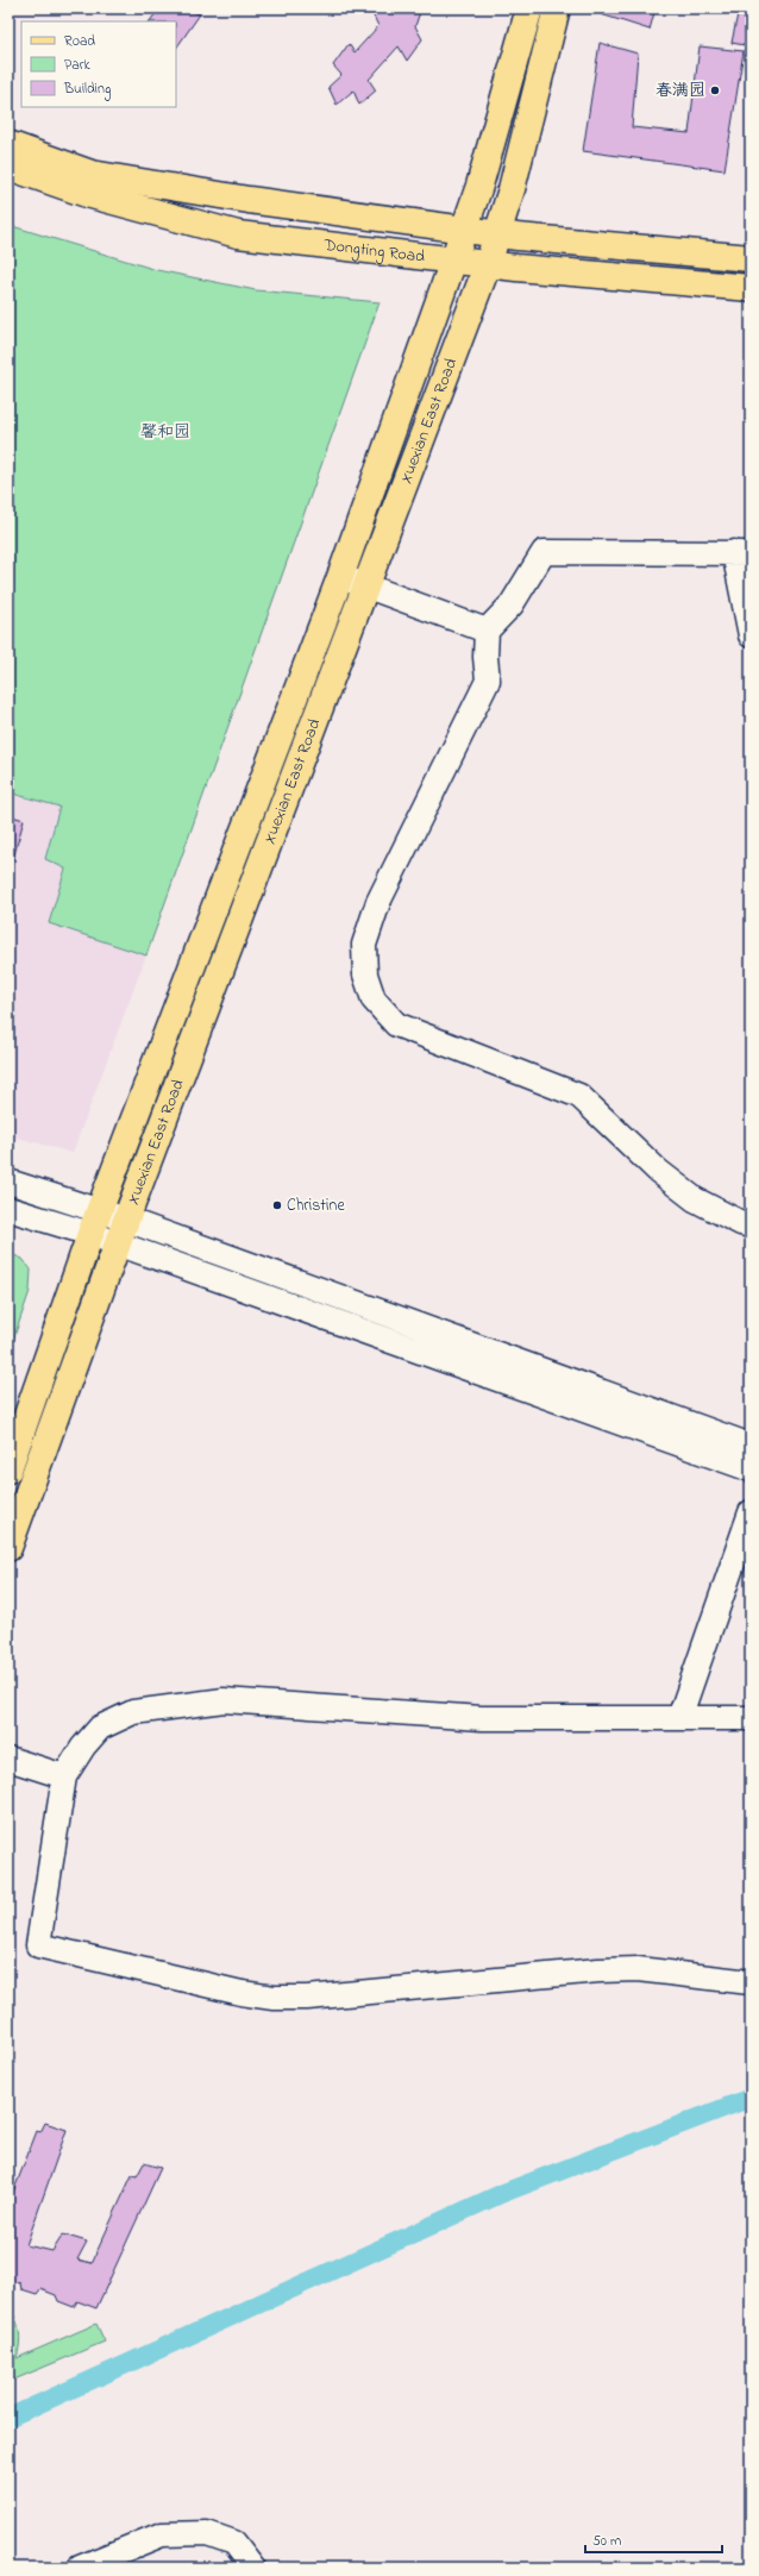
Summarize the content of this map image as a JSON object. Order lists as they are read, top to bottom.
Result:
{
  "streets": {
    "main road": ["Dongting Road", "Xuexian East Road"]
  },
  "crossings": [
    ["Dongting Road", "Xuexian East Road"]
  ],
  "parks": ["馨和园"],
  "places": ["春满园", "Christine"],
  "legend": ["Road", "Park", "Building"],
  "scale_bar": "50 m"
}
